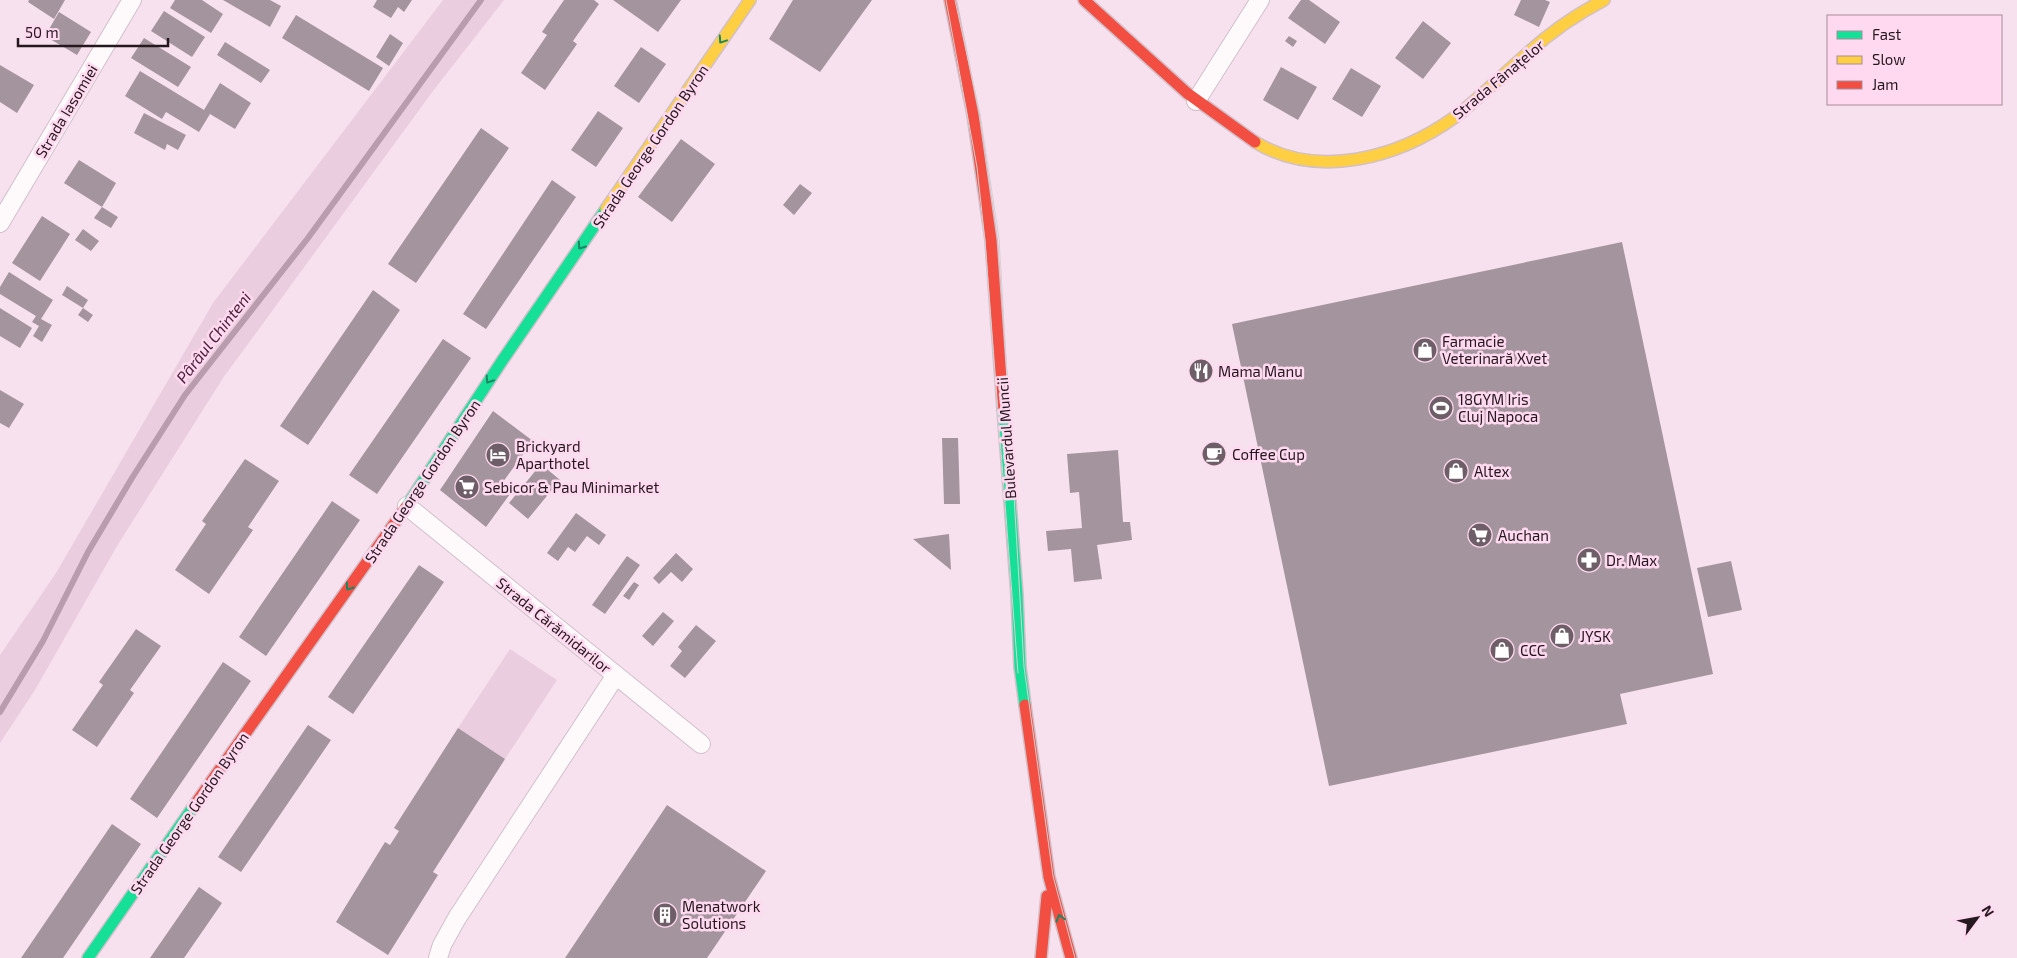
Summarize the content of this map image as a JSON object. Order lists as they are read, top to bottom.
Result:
{
  "streets": {
    "street": [
      "Strada Fânațelor",
      "Strada Iasomiei",
      "Strada George Gordon Byron",
      "Bulevardul Muncii",
      "Strada Cărămidarilor"
    ]
  },
  "crossings": [
    ["Strada George Gordon Byron", "Strada Cărămidarilor"]
  ],
  "one_way": ["Strada George Gordon Byron"],
  "water": ["Pârâul Chinteni"],
  "places": {
    "shop": [
      "Farmacie Veterinară Xvet",
      "Altex",
      "JYSK",
      "CCC"
    ],
    "restaurant": ["Mama Manu"],
    "sports": ["18GYM Iris Cluj Napoca"],
    "cafe": ["Coffee Cup"],
    "hotel": ["Brickyard Aparthotel"],
    "supermarket": ["Sebicor & Pau Minimarket", "Auchan"],
    "pharmacy": ["Dr. Max"],
    "building": ["Menatwork Solutions"]
  },
  "legend": ["Fast", "Slow", "Jam"],
  "scale_bar": "50 m",
  "north": "top right"
}
